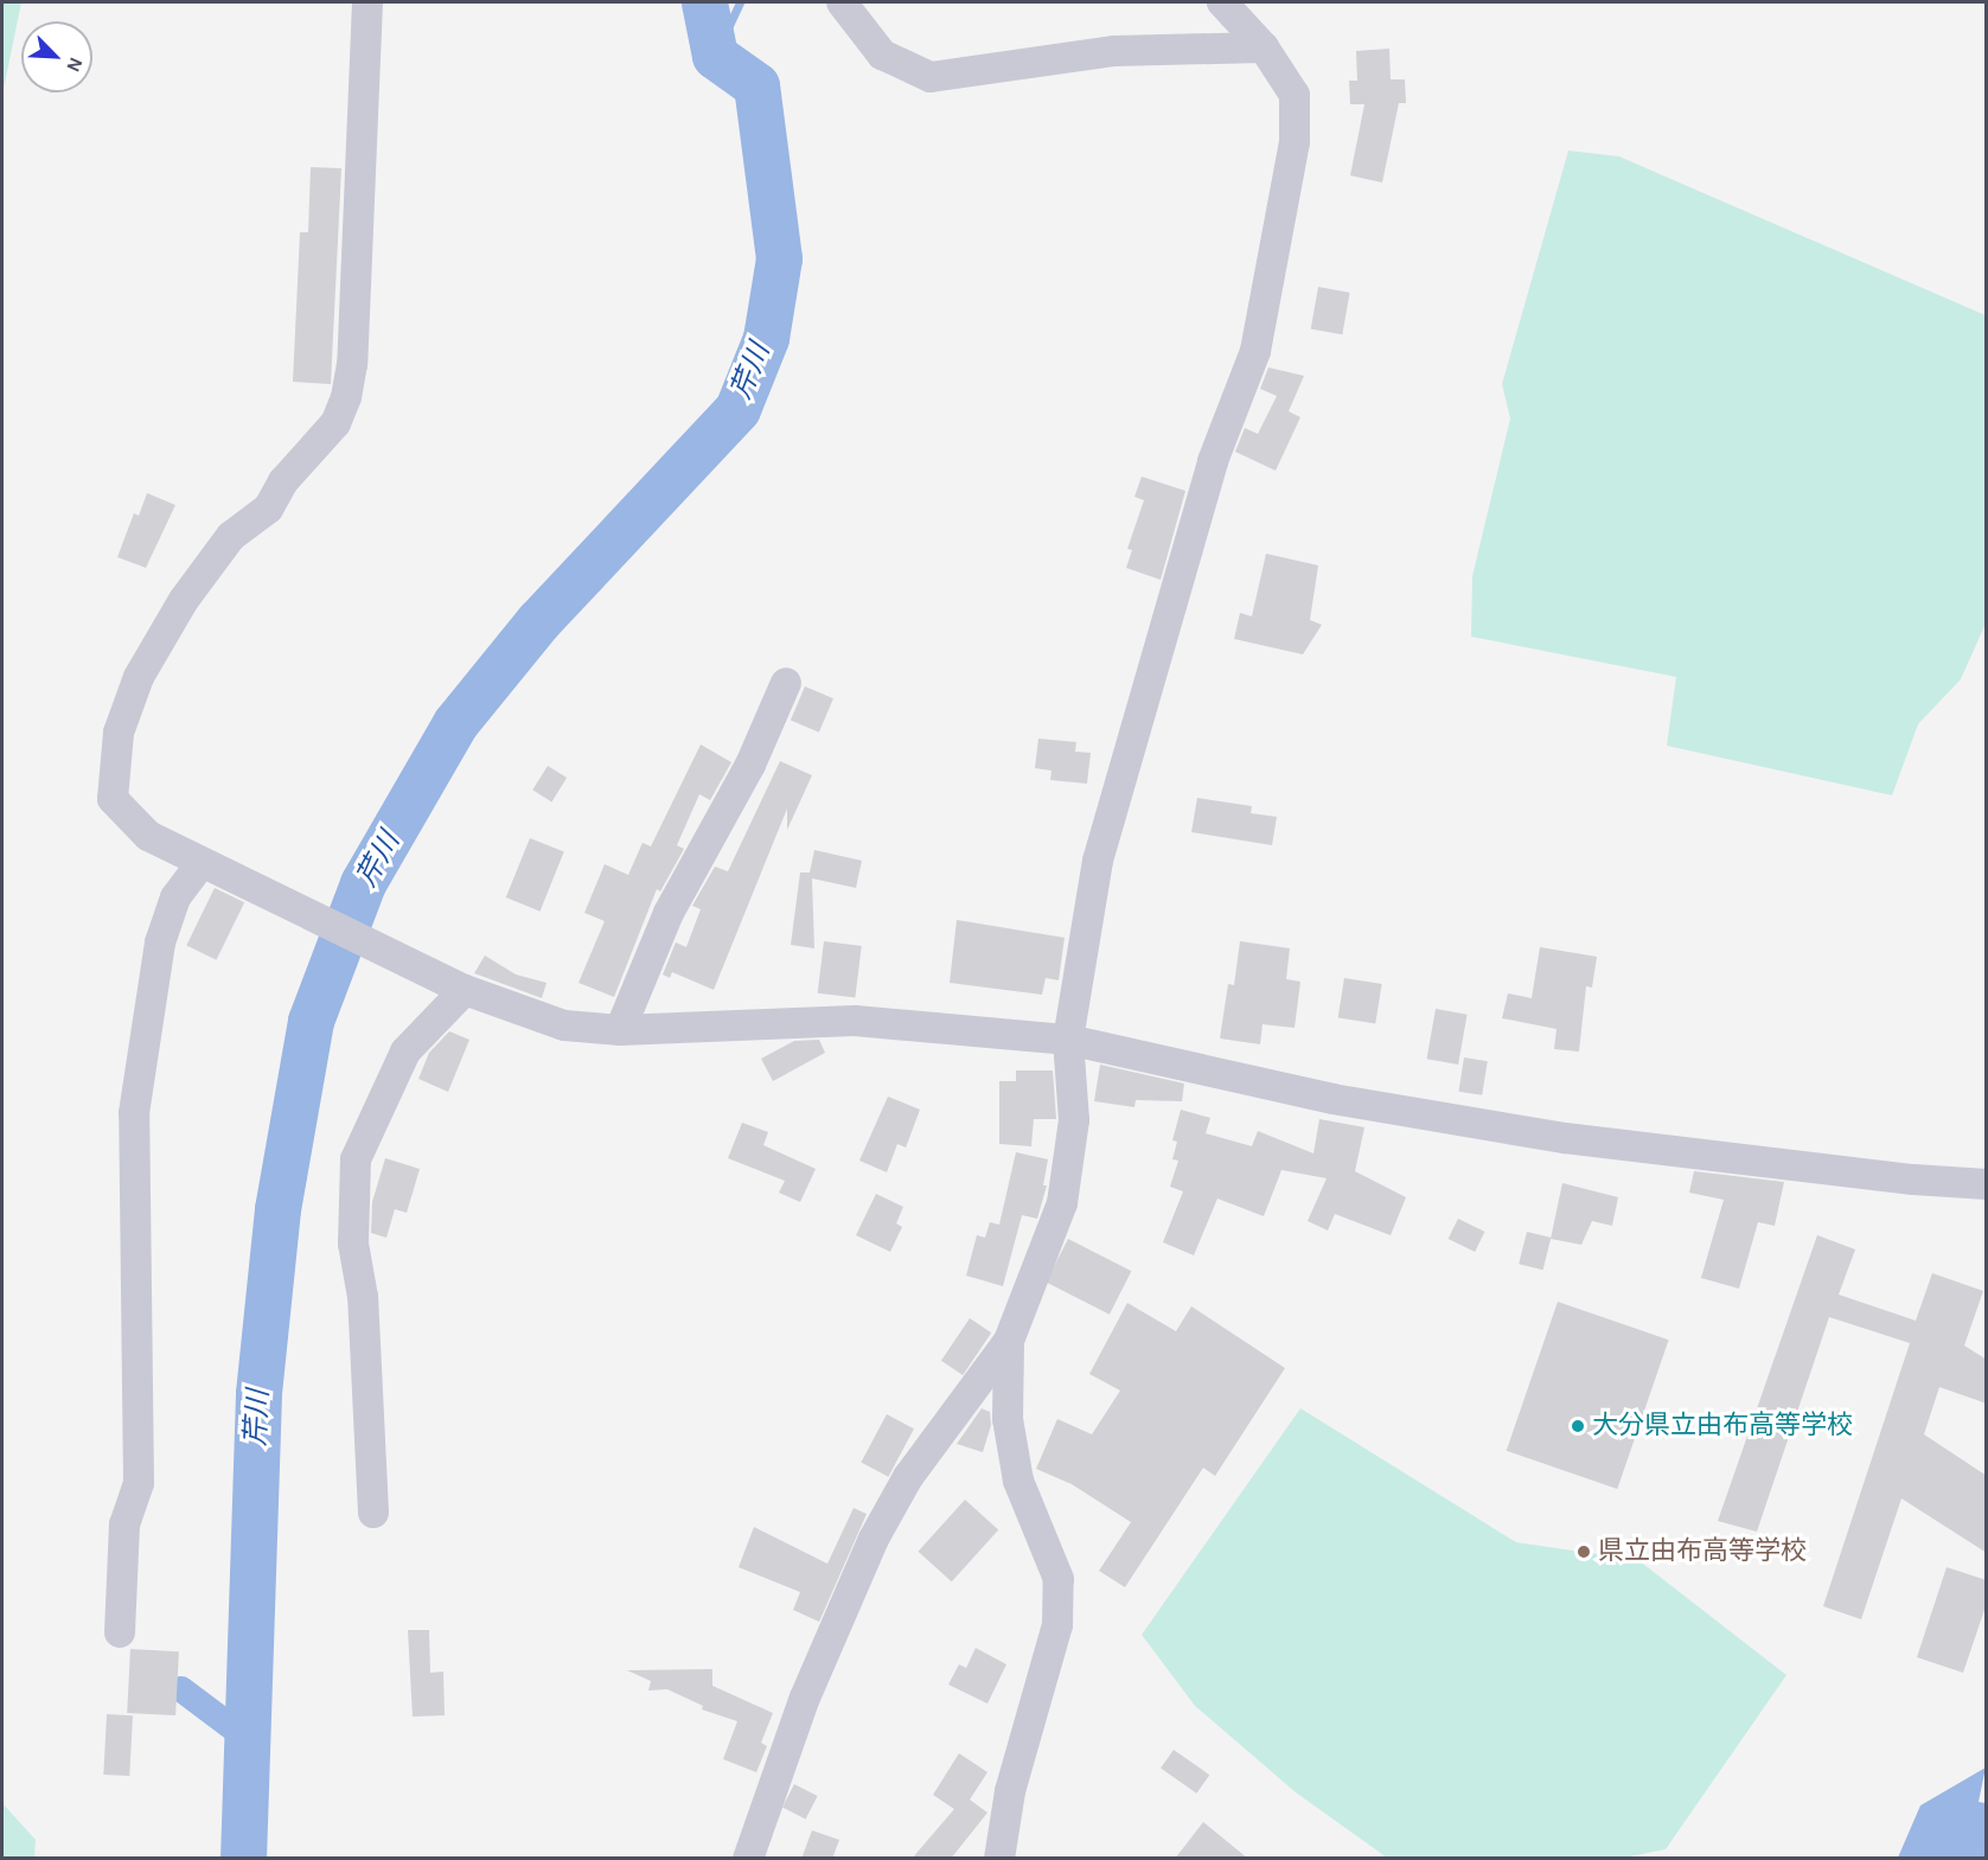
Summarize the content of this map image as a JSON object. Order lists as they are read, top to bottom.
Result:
{
  "water": ["芹川"],
  "places": ["大分県立由布高等学校", "県立由布高等学校"],
  "north": "bottom right"
}
